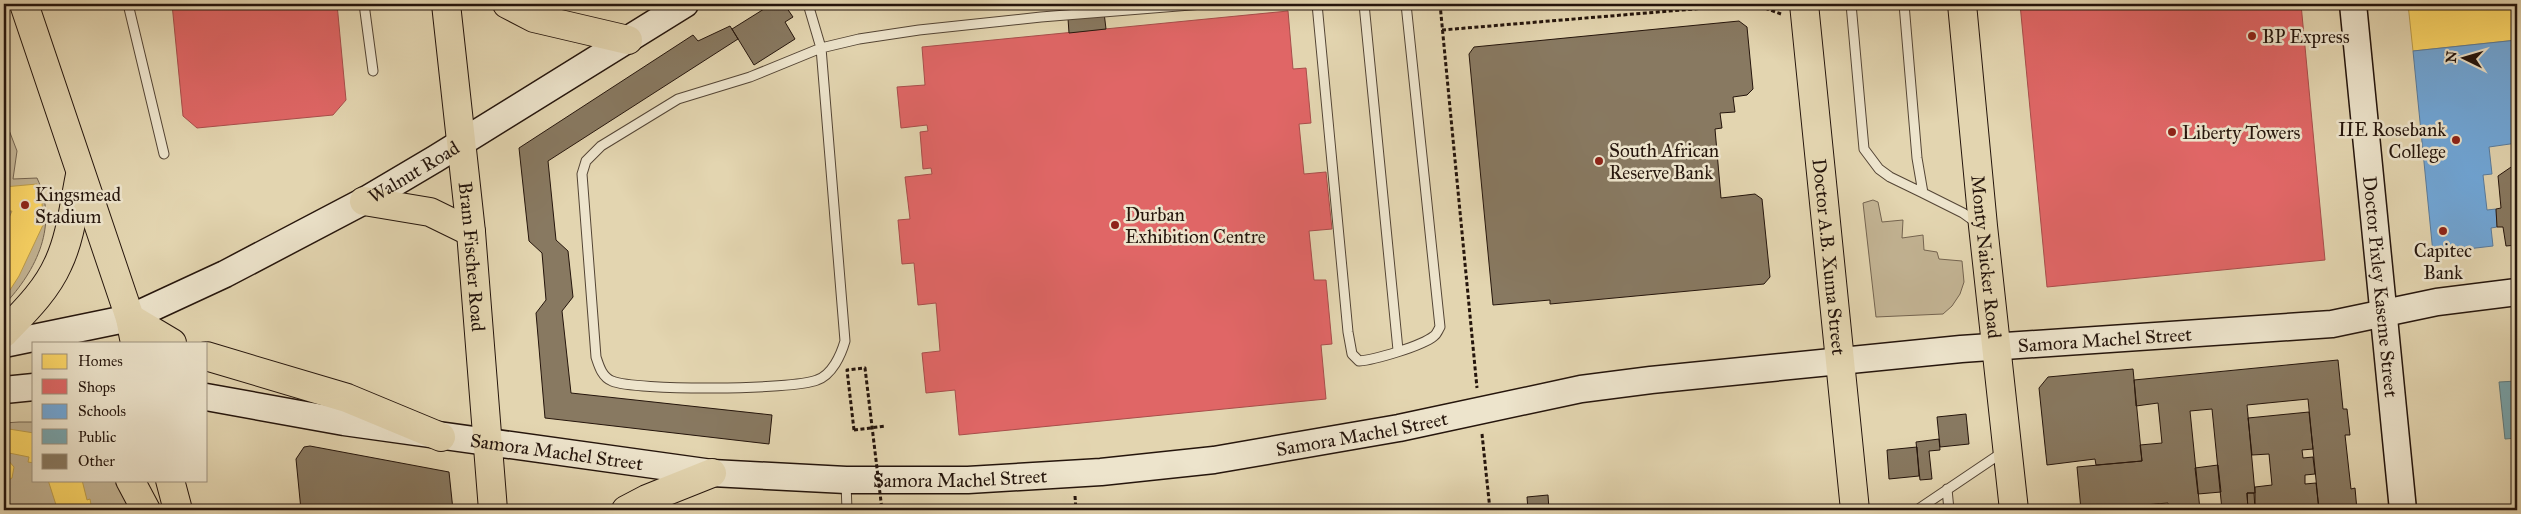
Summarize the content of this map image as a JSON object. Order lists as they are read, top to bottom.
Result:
{
  "streets": {
    "main road": [
      "Walnut Road",
      "Bram Fischer Road",
      "Doctor A.B. Xuma Street",
      "Monty Naicker Road",
      "Doctor Pixley Kaseme Street",
      "Samora Machel Street"
    ]
  },
  "crossings": [
    ["Walnut Road", "Bram Fischer Road"],
    ["Bram Fischer Road", "Samora Machel Street"],
    ["Doctor A.B. Xuma Street", "Samora Machel Street"],
    ["Monty Naicker Road", "Samora Machel Street"],
    ["Doctor Pixley Kaseme Street", "Samora Machel Street"]
  ],
  "places": [
    "BP Express",
    "Liberty Towers",
    "IIE Rosebank College",
    "South African Reserve Bank",
    "Kingsmead Stadium",
    "Durban Exhibition Centre",
    "Capitec Bank"
  ],
  "legend": [
    "Homes",
    "Shops",
    "Schools",
    "Public",
    "Other"
  ],
  "north": "left"
}
